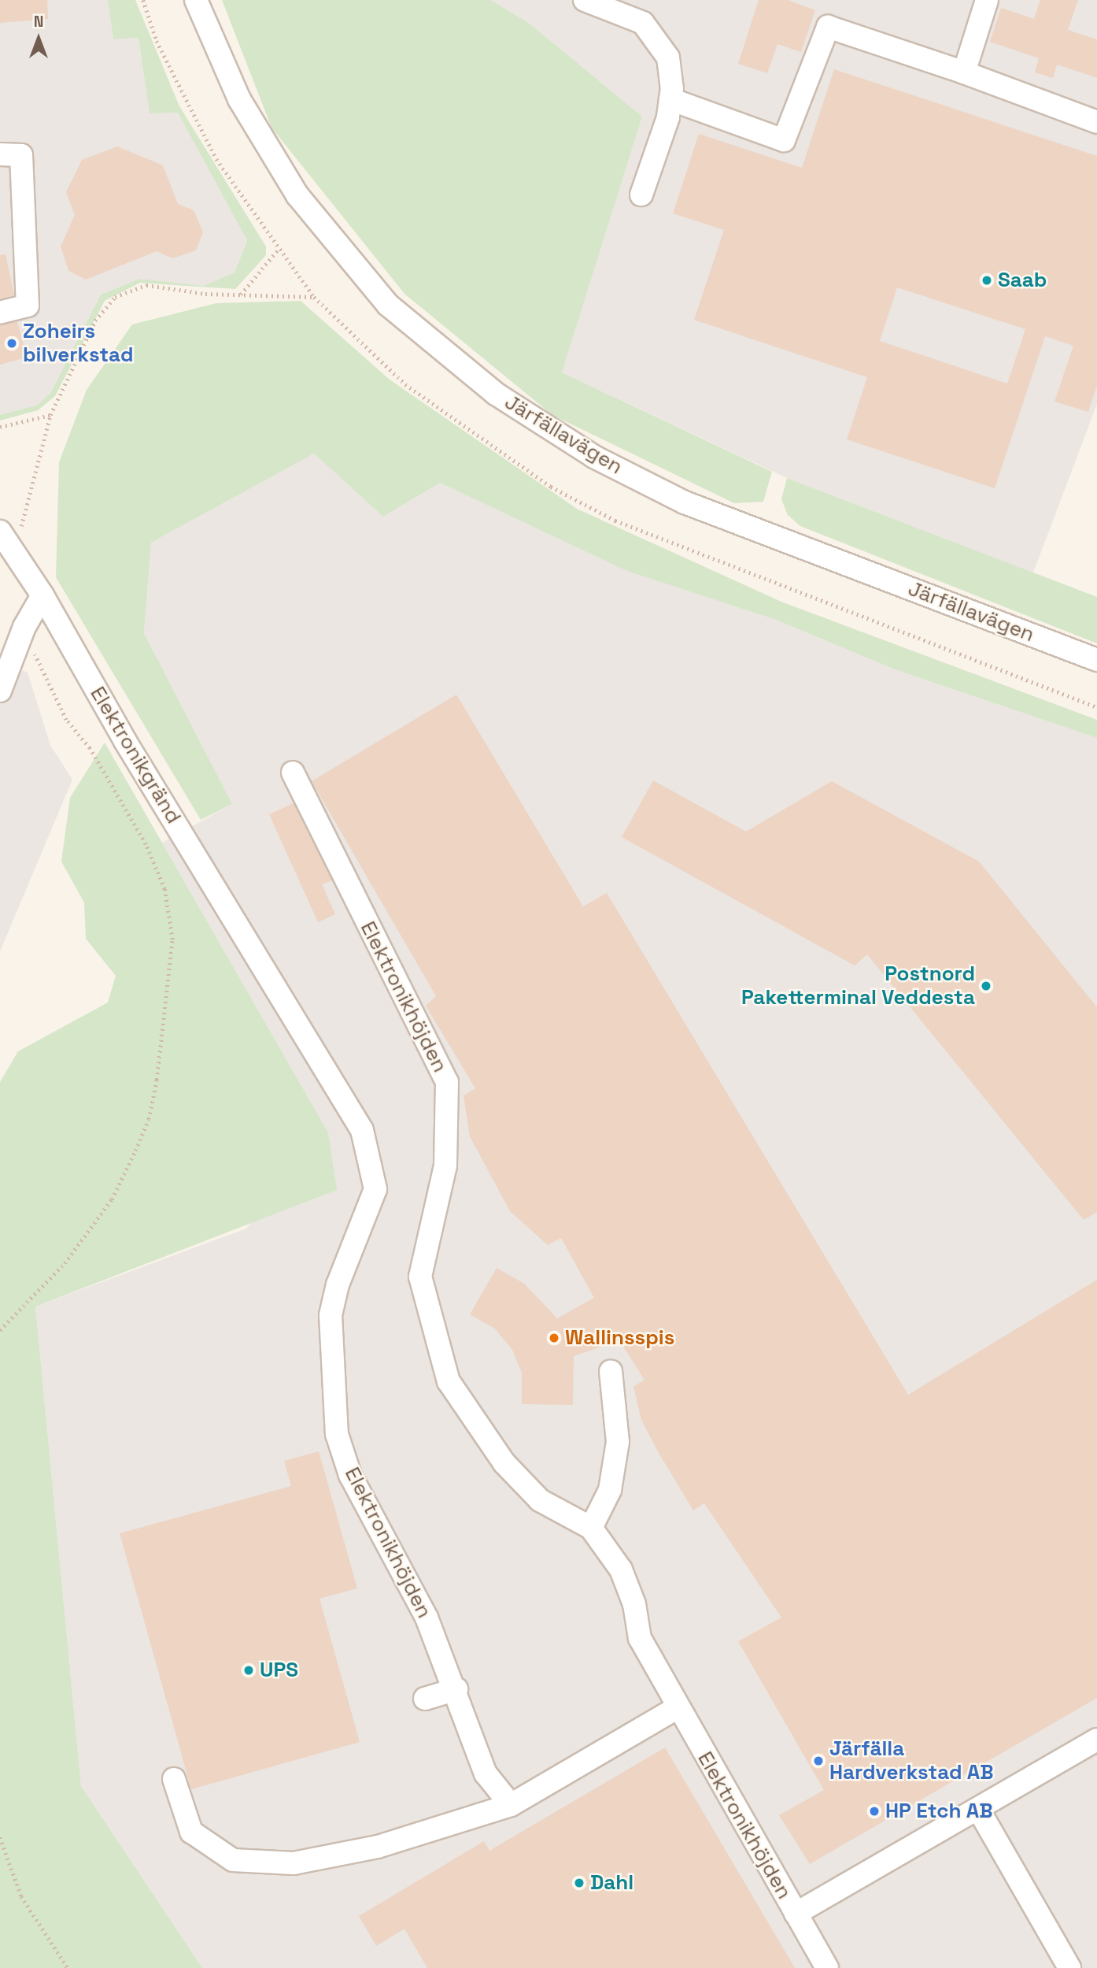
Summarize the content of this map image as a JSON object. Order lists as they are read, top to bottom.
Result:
{
  "streets": {
    "street": ["Järfällavägen", "Elektronikgränd", "Elektronikhöjden"]
  },
  "crossings": [
    ["Elektronikgränd", "Elektronikhöjden"]
  ],
  "places": [
    "Saab",
    "Zoheirs bilverkstad",
    "Postnord Paketterminal Veddesta",
    "Wallinsspis",
    "UPS",
    "Järfälla Hardverkstad AB",
    "HP Etch AB",
    "Dahl"
  ],
  "north": "top"
}
